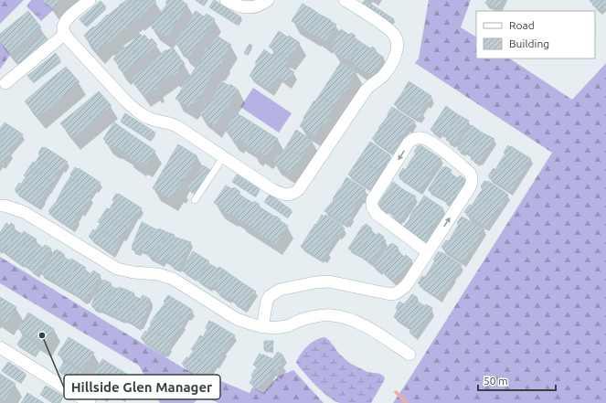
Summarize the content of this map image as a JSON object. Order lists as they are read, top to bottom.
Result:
{
  "places": ["Hillside Glen Manager"],
  "legend": ["Road", "Building"],
  "scale_bar": "50 m"
}
